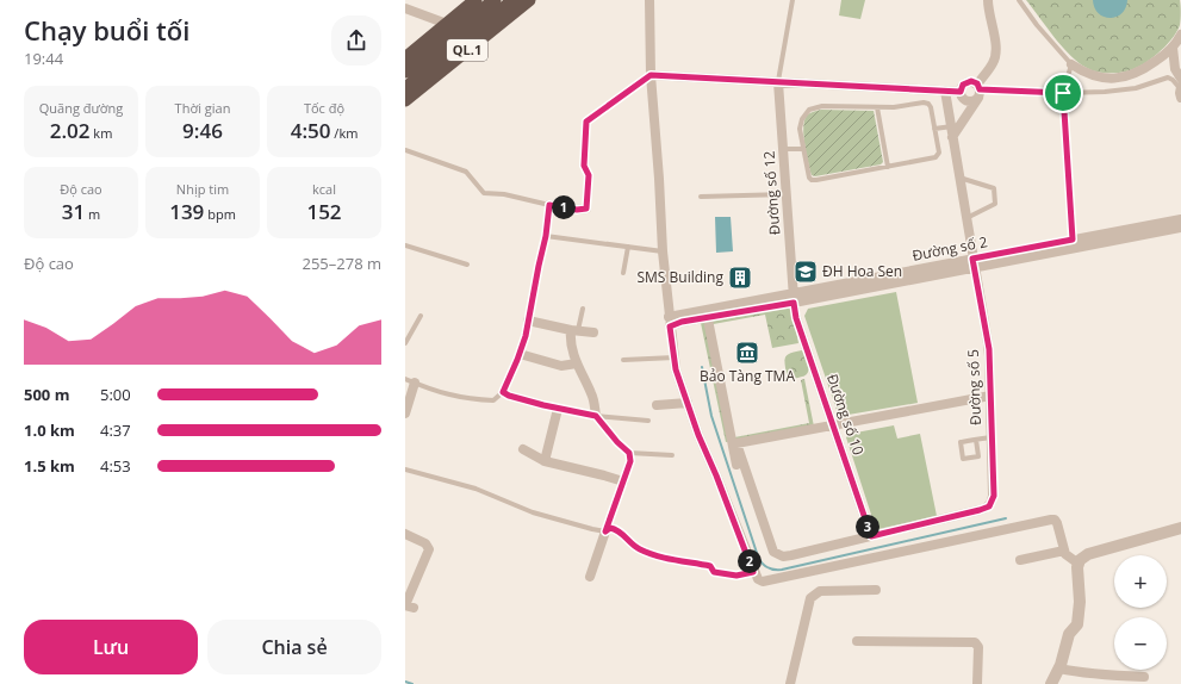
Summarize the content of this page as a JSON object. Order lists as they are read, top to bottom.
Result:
{
  "streets": {
    "highway": ["QL.1"],
    "street": [
      "Đường số 12",
      "Đường số 2",
      "Đường số 5",
      "Đường số 10"
    ]
  },
  "crossings": [
    ["Đường số 12", "Đường số 2"],
    ["Đường số 12", "Đường số 10"],
    ["Đường số 2", "Đường số 5"],
    ["Đường số 2", "Đường số 10"],
    ["Đường số 5", "Đường số 10"]
  ],
  "places": {
    "school or university": ["ĐH Hoa Sen"],
    "building": ["SMS Building"],
    "museum": ["Bảo Tàng TMA"]
  },
  "page": {
    "heading": ["Chạy buổi tối", "19:44"],
    "stats": [
      ["Quãng đường", "2.02 km"],
      ["Thời gian", "9:46"],
      ["Tốc độ", "4:50 /km"],
      ["Độ cao", "31 m"],
      ["Nhịp tim", "139 bpm"],
      ["kcal", "152"]
    ],
    "pins": ["1", "3", "2"],
    "chart": ["Độ cao", "255–278 m"],
    "list": [
      {
        "name": "500 m",
        "note": "5:00"
      },
      {
        "name": "1.0 km",
        "note": "4:37"
      },
      {
        "name": "1.5 km",
        "note": "4:53"
      }
    ],
    "map_buttons": ["+", "−"],
    "buttons": ["Lưu", "Chia sẻ"]
  }
}
